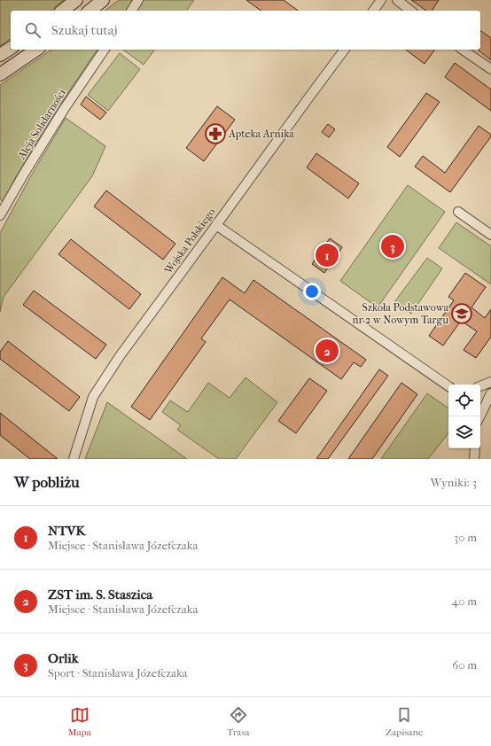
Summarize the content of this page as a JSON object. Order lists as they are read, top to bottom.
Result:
{
  "streets": {
    "street": ["Aleja Solidarności", "Wojska Polskiego"]
  },
  "places": {
    "pharmacy": ["Apteka Arnika"],
    "school or university": ["Szkoła Podstawowa nr 2 w Nowym Targu"]
  },
  "page": {
    "search": "Szukaj tutaj",
    "pins": ["3", "1", "2"],
    "heading": ["W pobliżu", "Wyniki: 3"],
    "list": [
      {
        "mark": "1",
        "name": "NTVK",
        "note": "Miejsce · Stanisława Józefczaka",
        "value": "30 m"
      },
      {
        "mark": "2",
        "name": "ZST im. S. Staszica",
        "note": "Miejsce · Stanisława Józefczaka",
        "value": "40 m"
      },
      {
        "mark": "3",
        "name": "Orlik",
        "note": "Sport · Stanisława Józefczaka",
        "value": "60 m"
      }
    ],
    "nav": ["Mapa", "Trasa", "Zapisane"]
  }
}
